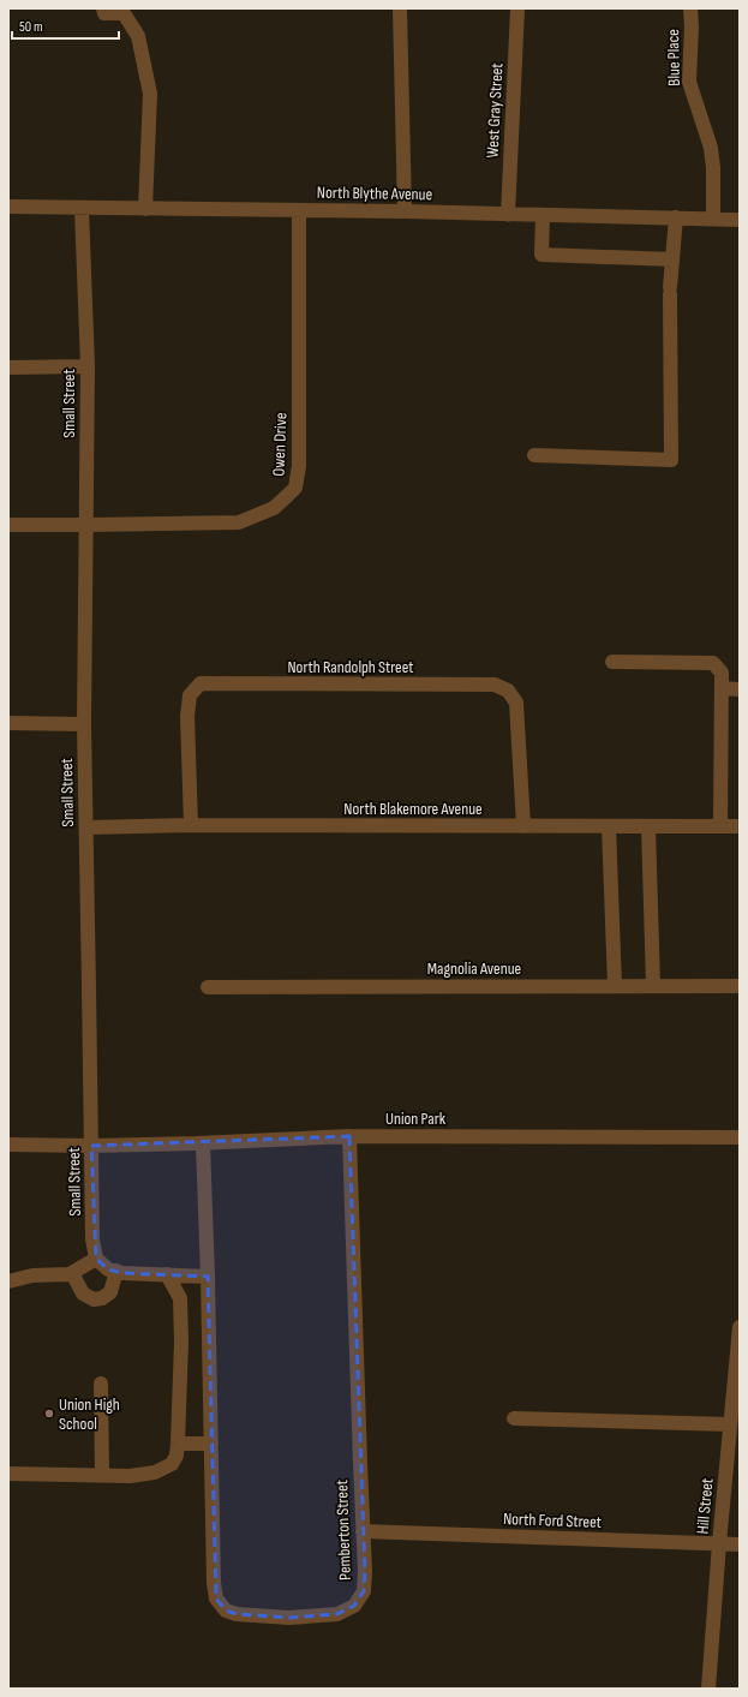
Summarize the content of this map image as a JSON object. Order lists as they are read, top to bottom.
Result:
{
  "streets": {
    "street": [
      "Blue Place",
      "West Gray Street",
      "North Blythe Avenue",
      "Small Street",
      "Owen Drive",
      "North Randolph Street",
      "North Blakemore Avenue",
      "Magnolia Avenue",
      "Union Park",
      "Hill Street",
      "North Ford Street",
      "Pemberton Street"
    ]
  },
  "crossings": [
    ["Blue Place", "North Blythe Avenue"],
    ["West Gray Street", "North Blythe Avenue"],
    ["North Blythe Avenue", "Small Street"],
    ["North Blythe Avenue", "Owen Drive"],
    ["Small Street", "Owen Drive"],
    ["Small Street", "North Blakemore Avenue"],
    ["Small Street", "Union Park"],
    ["North Randolph Street", "North Blakemore Avenue"],
    ["Union Park", "Pemberton Street"],
    ["Hill Street", "North Ford Street"],
    ["North Ford Street", "Pemberton Street"]
  ],
  "places": ["Union High School"],
  "scale_bar": "50 m"
}
